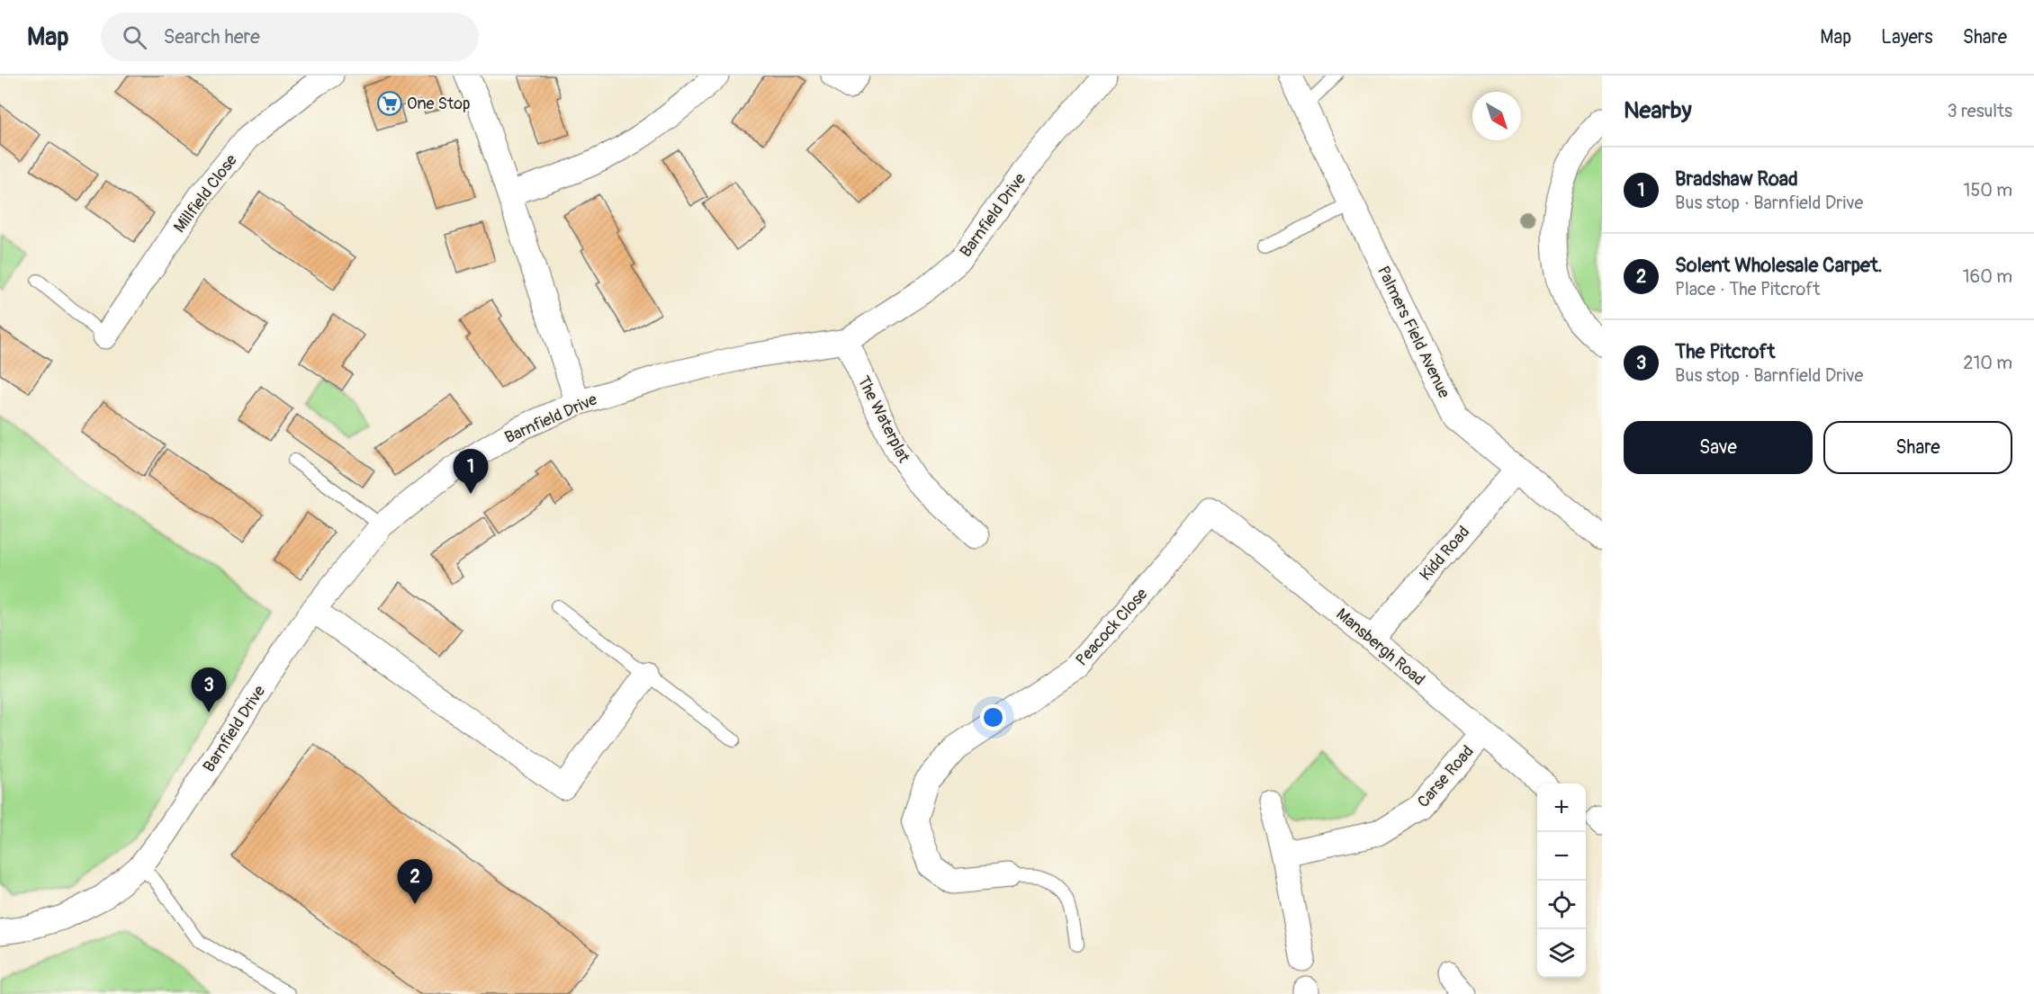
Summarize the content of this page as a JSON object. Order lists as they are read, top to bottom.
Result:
{
  "streets": {
    "street": [
      "Millfield Close",
      "Barnfield Drive",
      "Palmers Field Avenue",
      "The Waterplat",
      "Kidd Road",
      "Peacock Close",
      "Mansbergh Road",
      "Carse Road"
    ]
  },
  "crossings": [
    ["Barnfield Drive", "The Waterplat"],
    ["Palmers Field Avenue", "Kidd Road"],
    ["Kidd Road", "Mansbergh Road"],
    ["Peacock Close", "Mansbergh Road"],
    ["Mansbergh Road", "Carse Road"]
  ],
  "places": {
    "supermarket": ["One Stop"]
  },
  "north": "bottom right",
  "page": {
    "header": "Map",
    "search": "Search here",
    "nav": ["Map", "Layers", "Share"],
    "heading": ["Nearby", "3 results"],
    "list": [
      {
        "mark": "1",
        "name": "Bradshaw Road",
        "note": "Bus stop · Barnfield Drive",
        "value": "150 m"
      },
      {
        "mark": "2",
        "name": "Solent Wholesale Carpet.",
        "note": "Place · The Pitcroft",
        "value": "160 m"
      },
      {
        "mark": "3",
        "name": "The Pitcroft",
        "note": "Bus stop · Barnfield Drive",
        "value": "210 m"
      }
    ],
    "buttons": ["Save", "Share"],
    "pins": ["1", "3", "2"],
    "map_buttons": ["+", "−"]
  }
}
